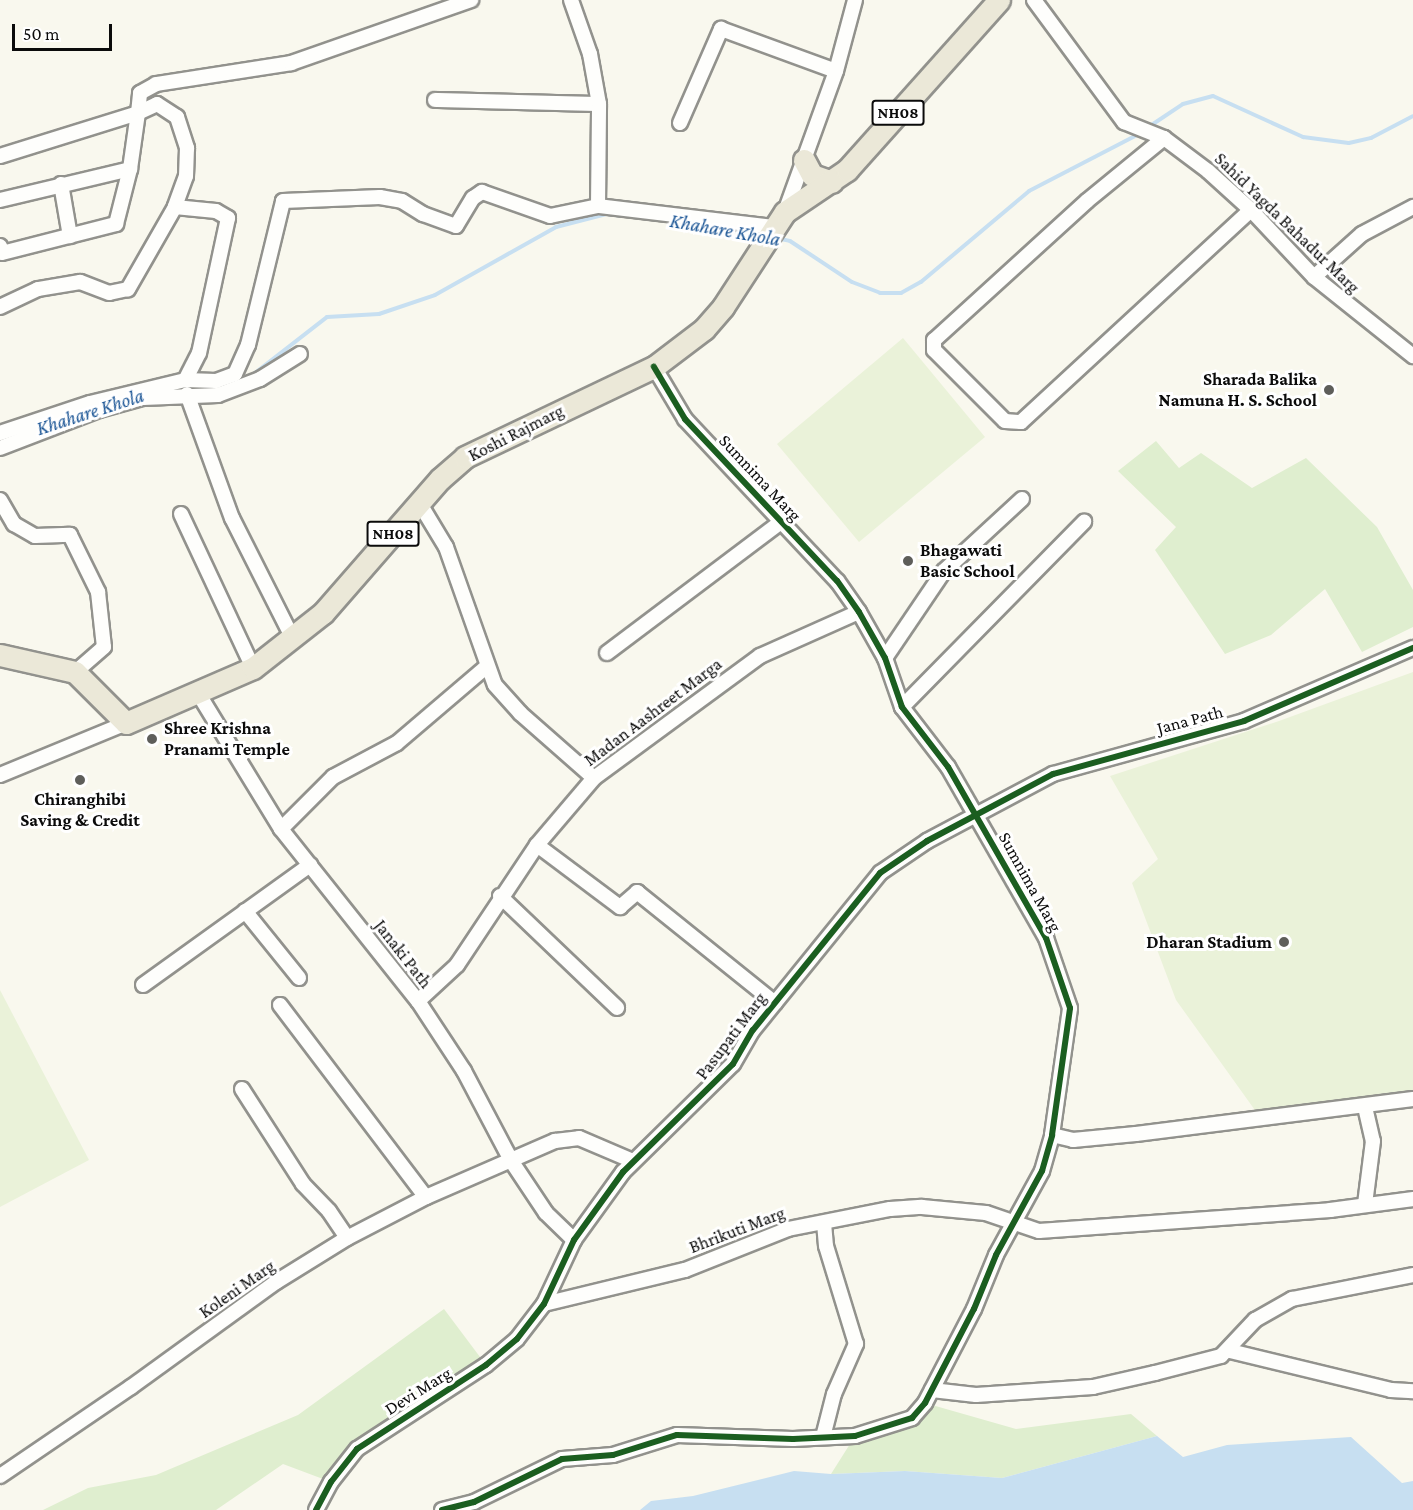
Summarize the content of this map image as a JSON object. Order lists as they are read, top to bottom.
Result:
{
  "streets": {
    "main road": ["NH08", "Koshi Rajmarg"],
    "street": [
      "Sahid Yagda Bahadur Marg",
      "Sumnima Marg",
      "Madan Aashreet Marga",
      "Jana Path",
      "Janaki Path",
      "Pasupati Marg",
      "Bhrikuti Marg",
      "Koleni Marg",
      "Devi Marg"
    ]
  },
  "crossings": [
    ["Koshi Rajmarg", "Sumnima Marg"],
    ["Koshi Rajmarg", "Janaki Path"],
    ["Sumnima Marg", "Madan Aashreet Marga"],
    ["Sumnima Marg", "Jana Path"],
    ["Sumnima Marg", "Pasupati Marg"],
    ["Sumnima Marg", "Bhrikuti Marg"],
    ["Madan Aashreet Marga", "Janaki Path"],
    ["Jana Path", "Pasupati Marg"],
    ["Janaki Path", "Pasupati Marg"],
    ["Janaki Path", "Koleni Marg"],
    ["Pasupati Marg", "Koleni Marg"],
    ["Bhrikuti Marg", "Devi Marg"]
  ],
  "water": ["Khahare Khola"],
  "places": [
    "Sharada Balika Namuna H. S. School",
    "Bhagawati Basic School",
    "Shree Krishna Pranami Temple",
    "Chiranghibi Saving & Credit",
    "Dharan Stadium"
  ],
  "scale_bar": "50 m"
}
